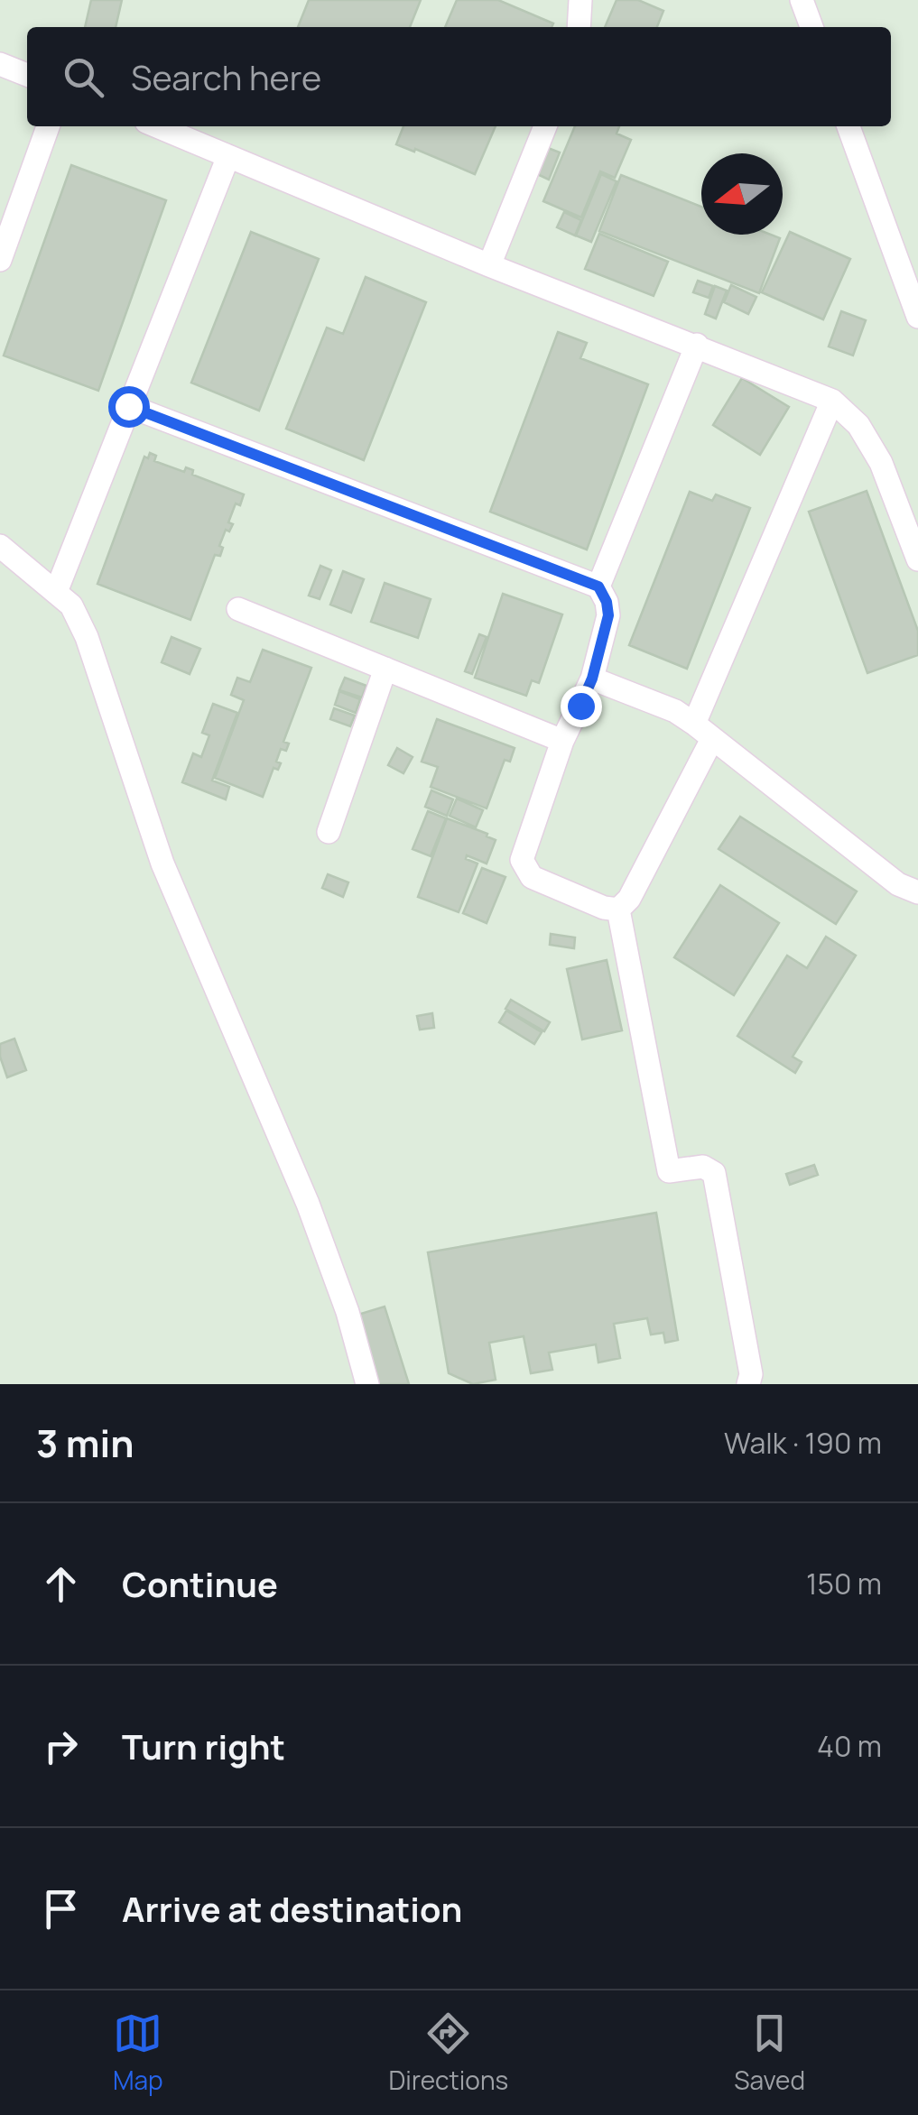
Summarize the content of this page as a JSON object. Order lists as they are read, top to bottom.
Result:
{
  "north": "left",
  "page": {
    "search": "Search here",
    "heading": ["3 min", "Walk · 190 m"],
    "list": [
      ["Continue", "150 m"],
      ["Turn right", "40 m"],
      "Arrive at destination"
    ],
    "nav": ["Map", "Directions", "Saved"]
  }
}
